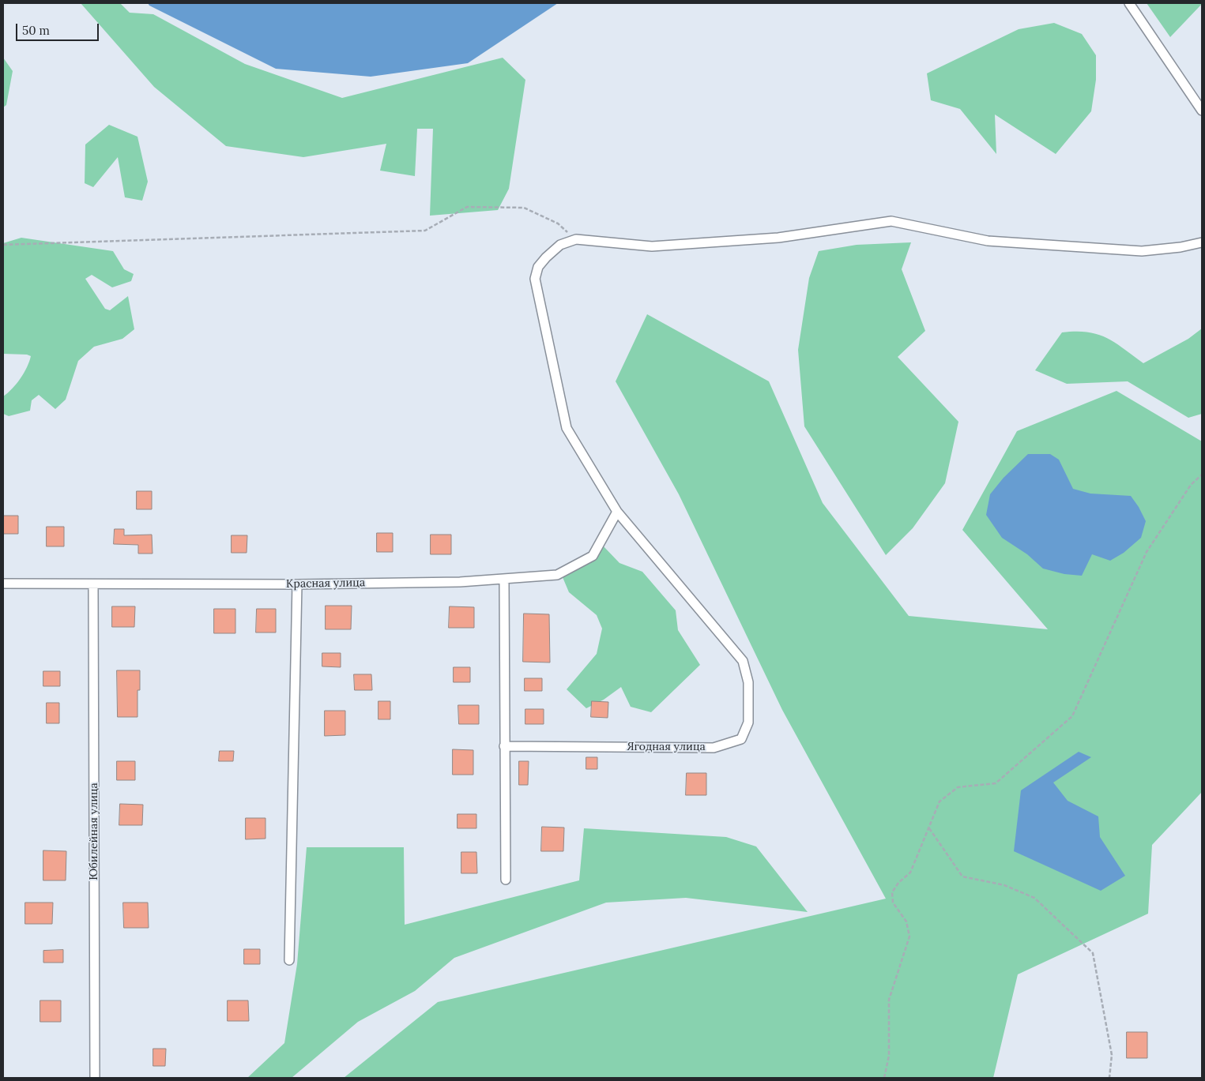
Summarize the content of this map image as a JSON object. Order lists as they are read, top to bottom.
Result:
{
  "streets": {
    "street": ["Красная улица", "Ягодная улица", "Юбилейная улица"]
  },
  "crossings": [
    ["Красная улица", "Ягодная улица"],
    ["Красная улица", "Юбилейная улица"]
  ],
  "scale_bar": "50 m"
}
